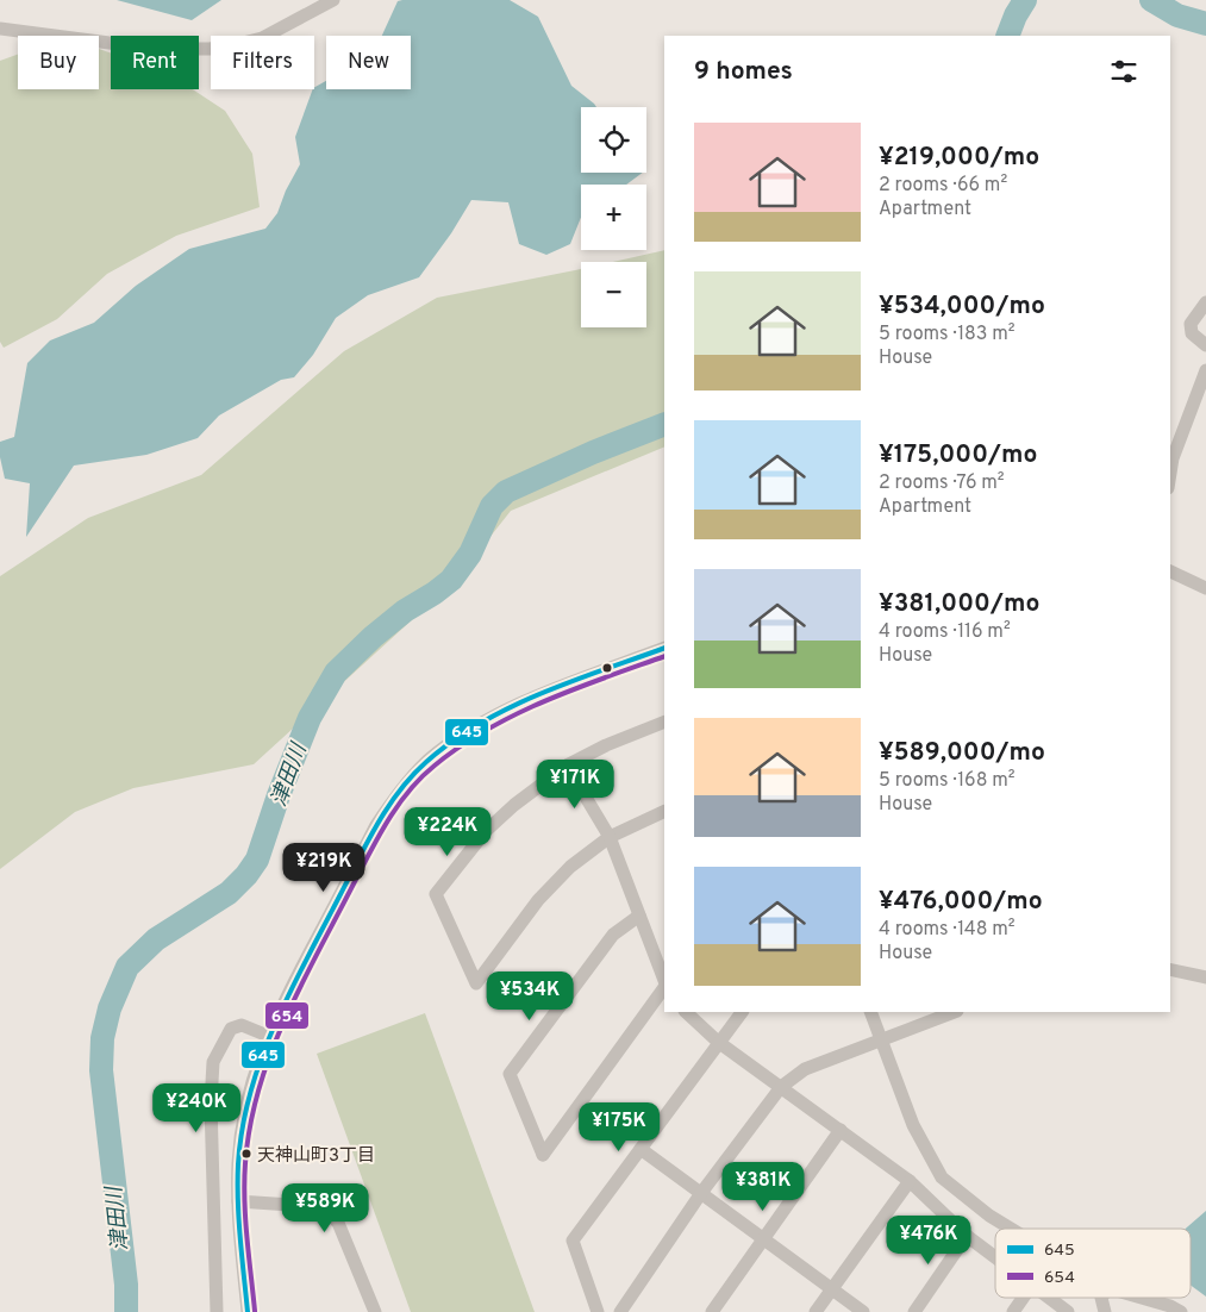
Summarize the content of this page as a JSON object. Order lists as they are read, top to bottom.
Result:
{
  "water": ["津田川"],
  "places": ["天神山町3丁目"],
  "lines": ["transit line 645", "transit line 654"],
  "legend": ["645", "654"],
  "page": {
    "chip": [
      "Buy",
      "Rent",
      "Filters",
      "New"
    ],
    "heading": "9 homes",
    "map_buttons": ["+", "−"],
    "list": [
      {
        "name": "¥219,000/mo",
        "note": "2 rooms · 66 m² · Apartment"
      },
      {
        "name": "¥534,000/mo",
        "note": "5 rooms · 183 m² · House"
      },
      {
        "name": "¥175,000/mo",
        "note": "2 rooms · 76 m² · Apartment"
      },
      {
        "name": "¥381,000/mo",
        "note": "4 rooms · 116 m² · House"
      },
      {
        "name": "¥589,000/mo",
        "note": "5 rooms · 168 m² · House"
      },
      {
        "name": "¥476,000/mo",
        "note": "4 rooms · 148 m² · House"
      }
    ],
    "price": [
      "¥171K",
      "¥224K",
      "¥219K",
      "¥534K",
      "¥240K",
      "¥175K",
      "¥381K",
      "¥589K",
      "¥476K"
    ]
  }
}
